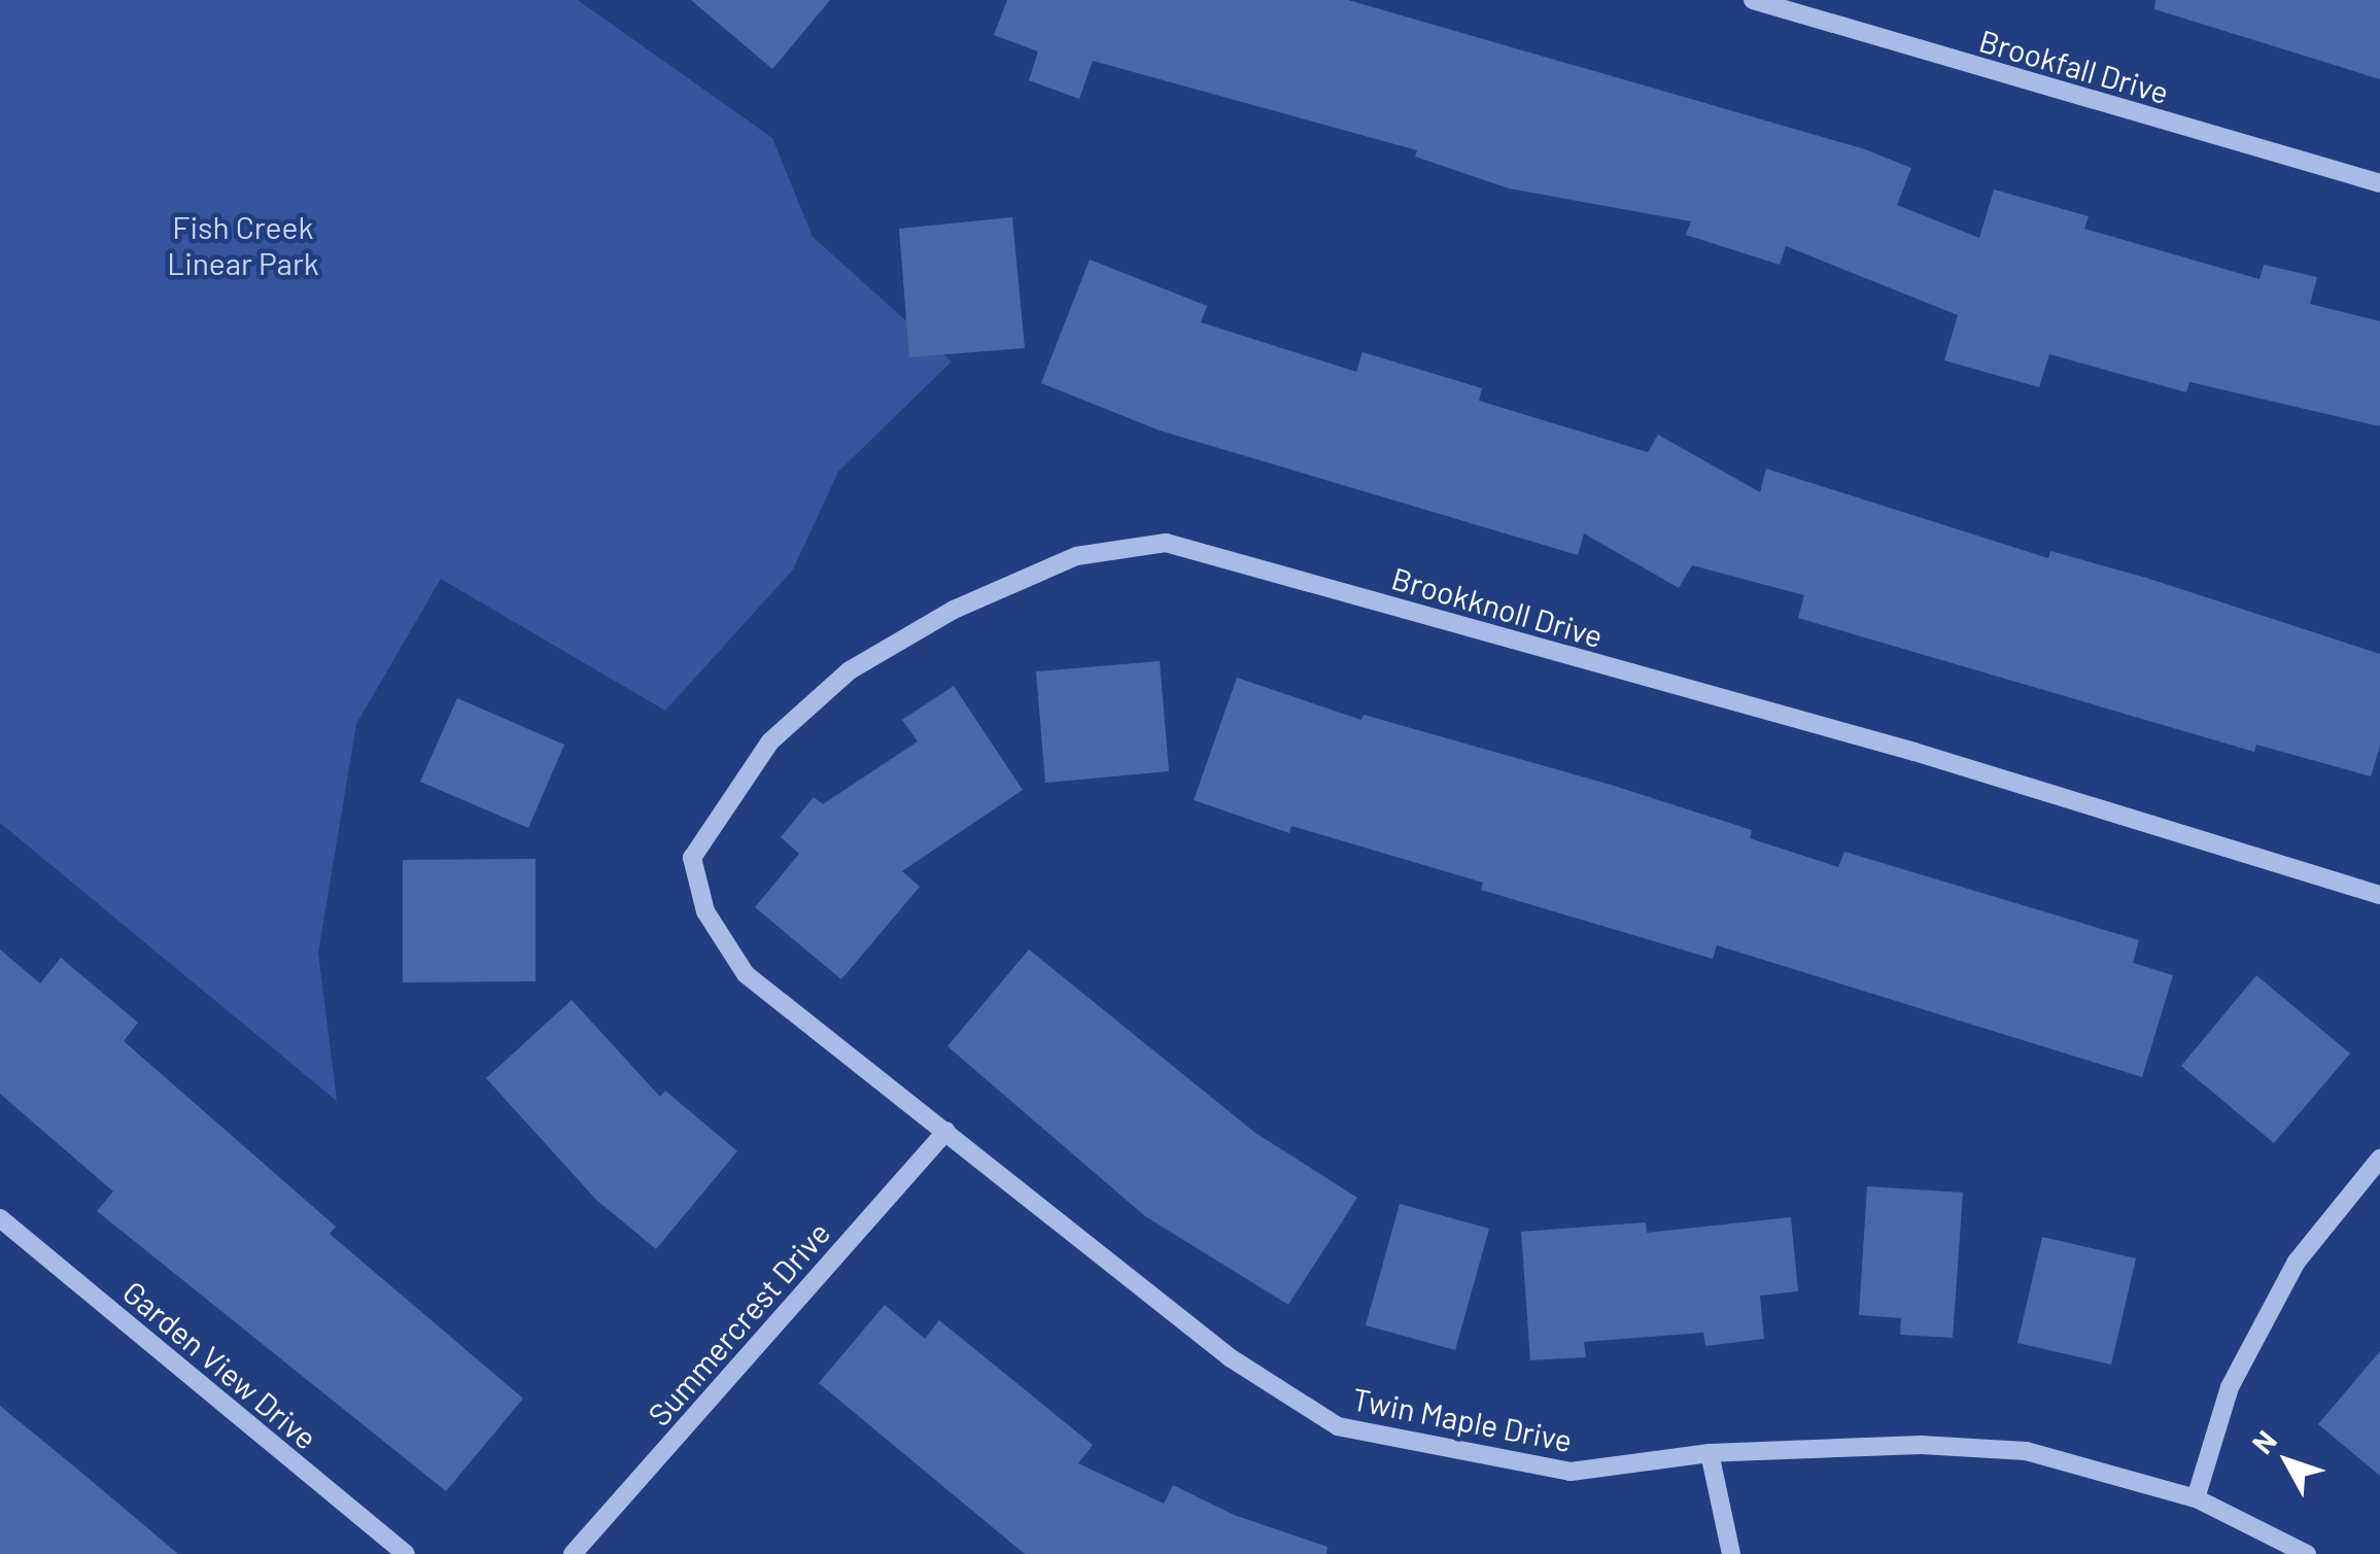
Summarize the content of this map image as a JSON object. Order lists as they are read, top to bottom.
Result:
{
  "streets": {
    "street": [
      "Brookfall Drive",
      "Brookknoll Drive",
      "Summercrest Drive",
      "Garden View Drive",
      "Twin Maple Drive"
    ]
  },
  "crossings": [
    ["Brookknoll Drive", "Twin Maple Drive"],
    ["Summercrest Drive", "Twin Maple Drive"]
  ],
  "parks": ["Fish Creek Linear Park"],
  "north": "top left"
}
